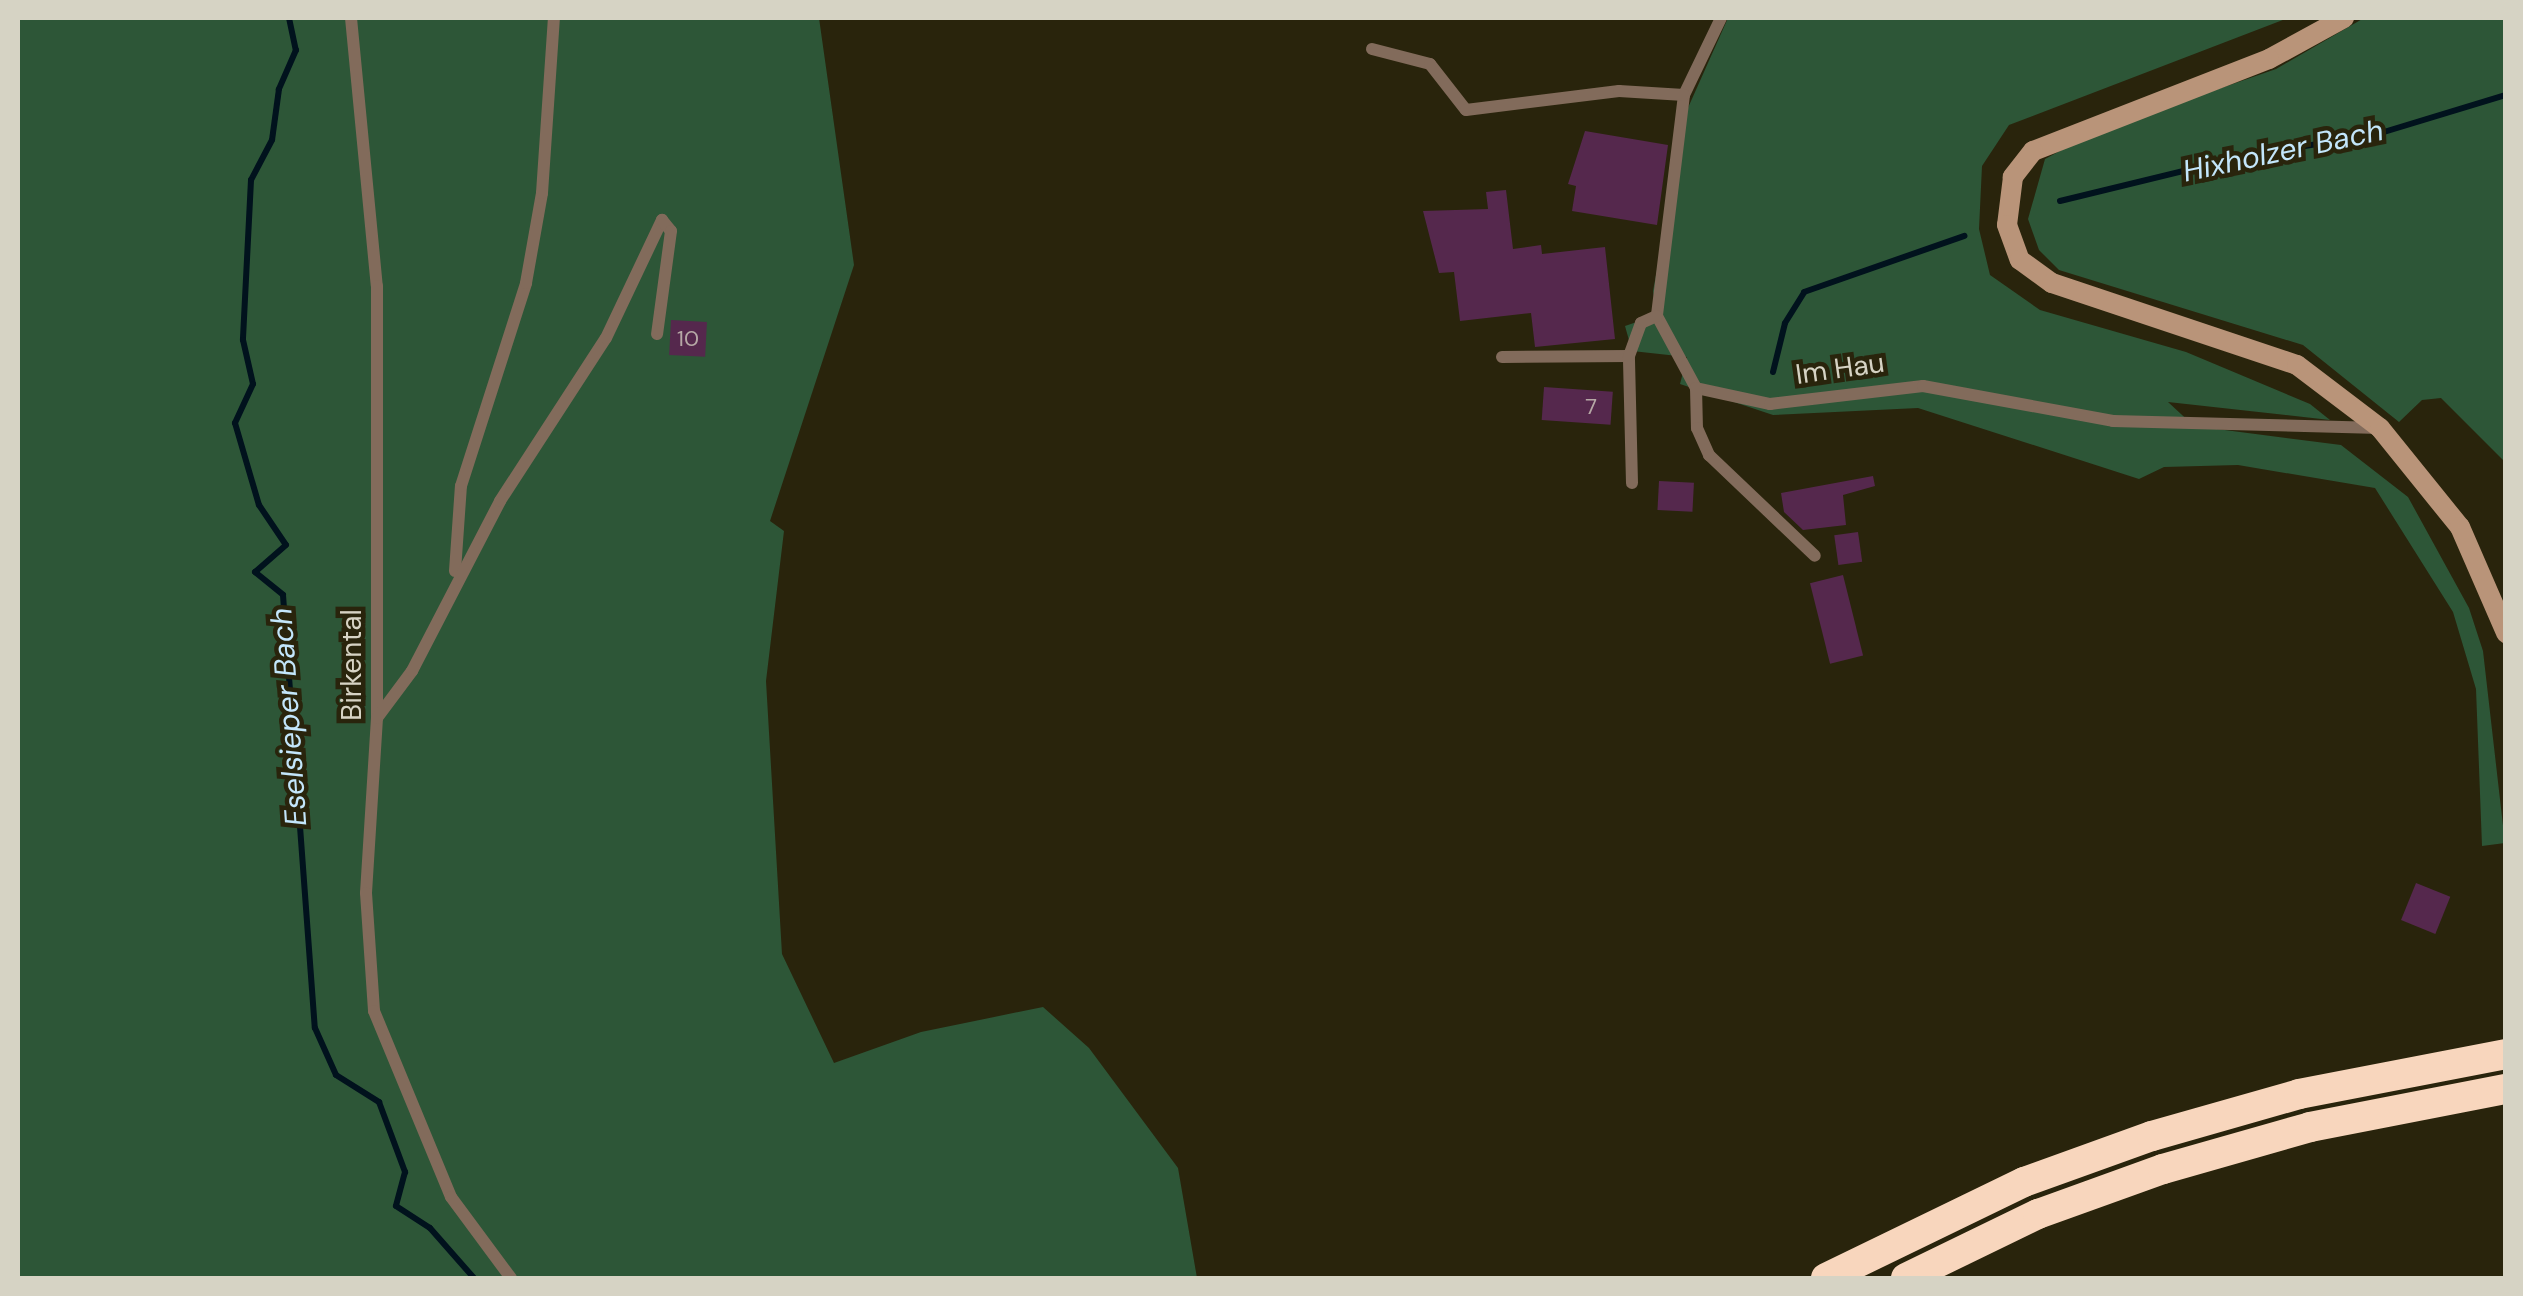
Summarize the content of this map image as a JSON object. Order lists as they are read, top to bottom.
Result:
{
  "streets": {
    "lane": ["Im Hau", "Birkental"]
  },
  "water": ["Hixholzer Bach", "Eselsieper Bach"],
  "house_numbers": ["10", "7"]
}
